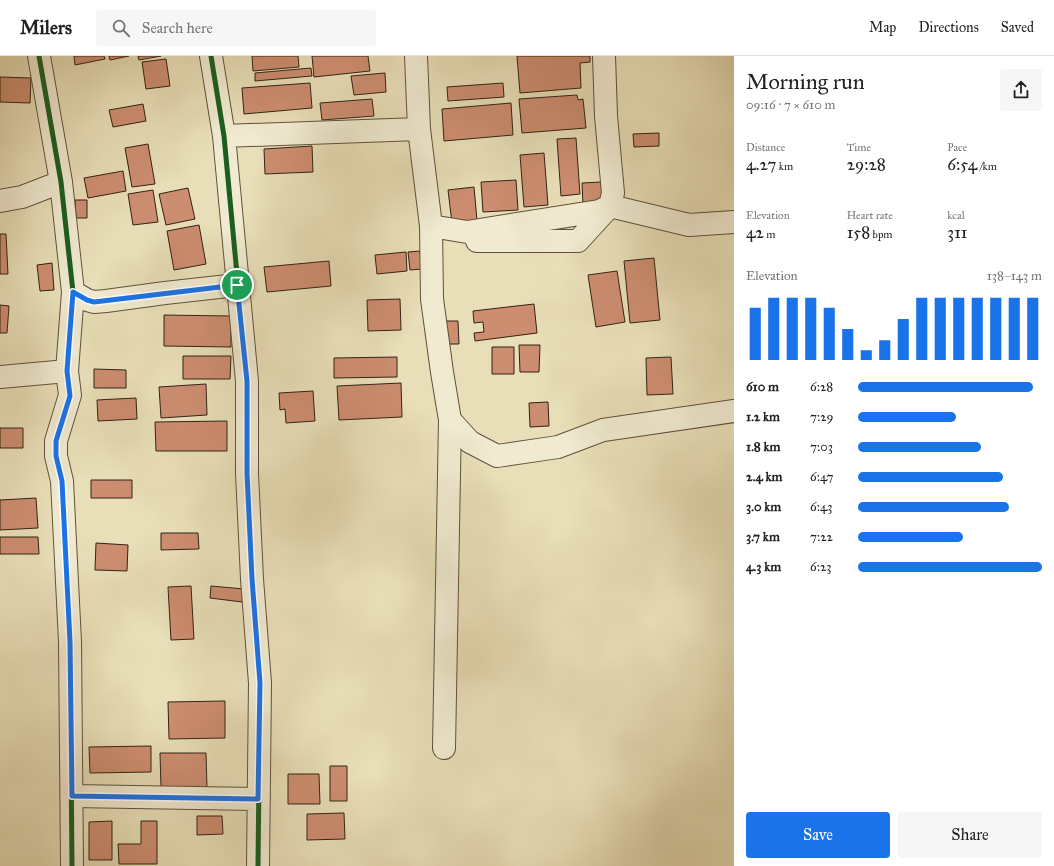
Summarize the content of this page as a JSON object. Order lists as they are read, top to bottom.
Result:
{
  "page": {
    "header": "Milers",
    "search": "Search here",
    "nav": ["Map", "Directions", "Saved"],
    "heading": ["Morning run", "09:16 · 7 × 610 m"],
    "stats": [
      ["Distance", "4.27 km"],
      ["Time", "29:28"],
      ["Pace", "6:54 /km"],
      ["Elevation", "42 m"],
      ["Heart rate", "158 bpm"],
      ["kcal", "311"]
    ],
    "chart": ["Elevation", "138–143 m"],
    "list": [
      {
        "name": "610 m",
        "note": "6:28"
      },
      {
        "name": "1.2 km",
        "note": "7:29"
      },
      {
        "name": "1.8 km",
        "note": "7:03"
      },
      {
        "name": "2.4 km",
        "note": "6:47"
      },
      {
        "name": "3.0 km",
        "note": "6:43"
      },
      {
        "name": "3.7 km",
        "note": "7:22"
      },
      {
        "name": "4.3 km",
        "note": "6:23"
      }
    ],
    "buttons": ["Save", "Share"]
  }
}
